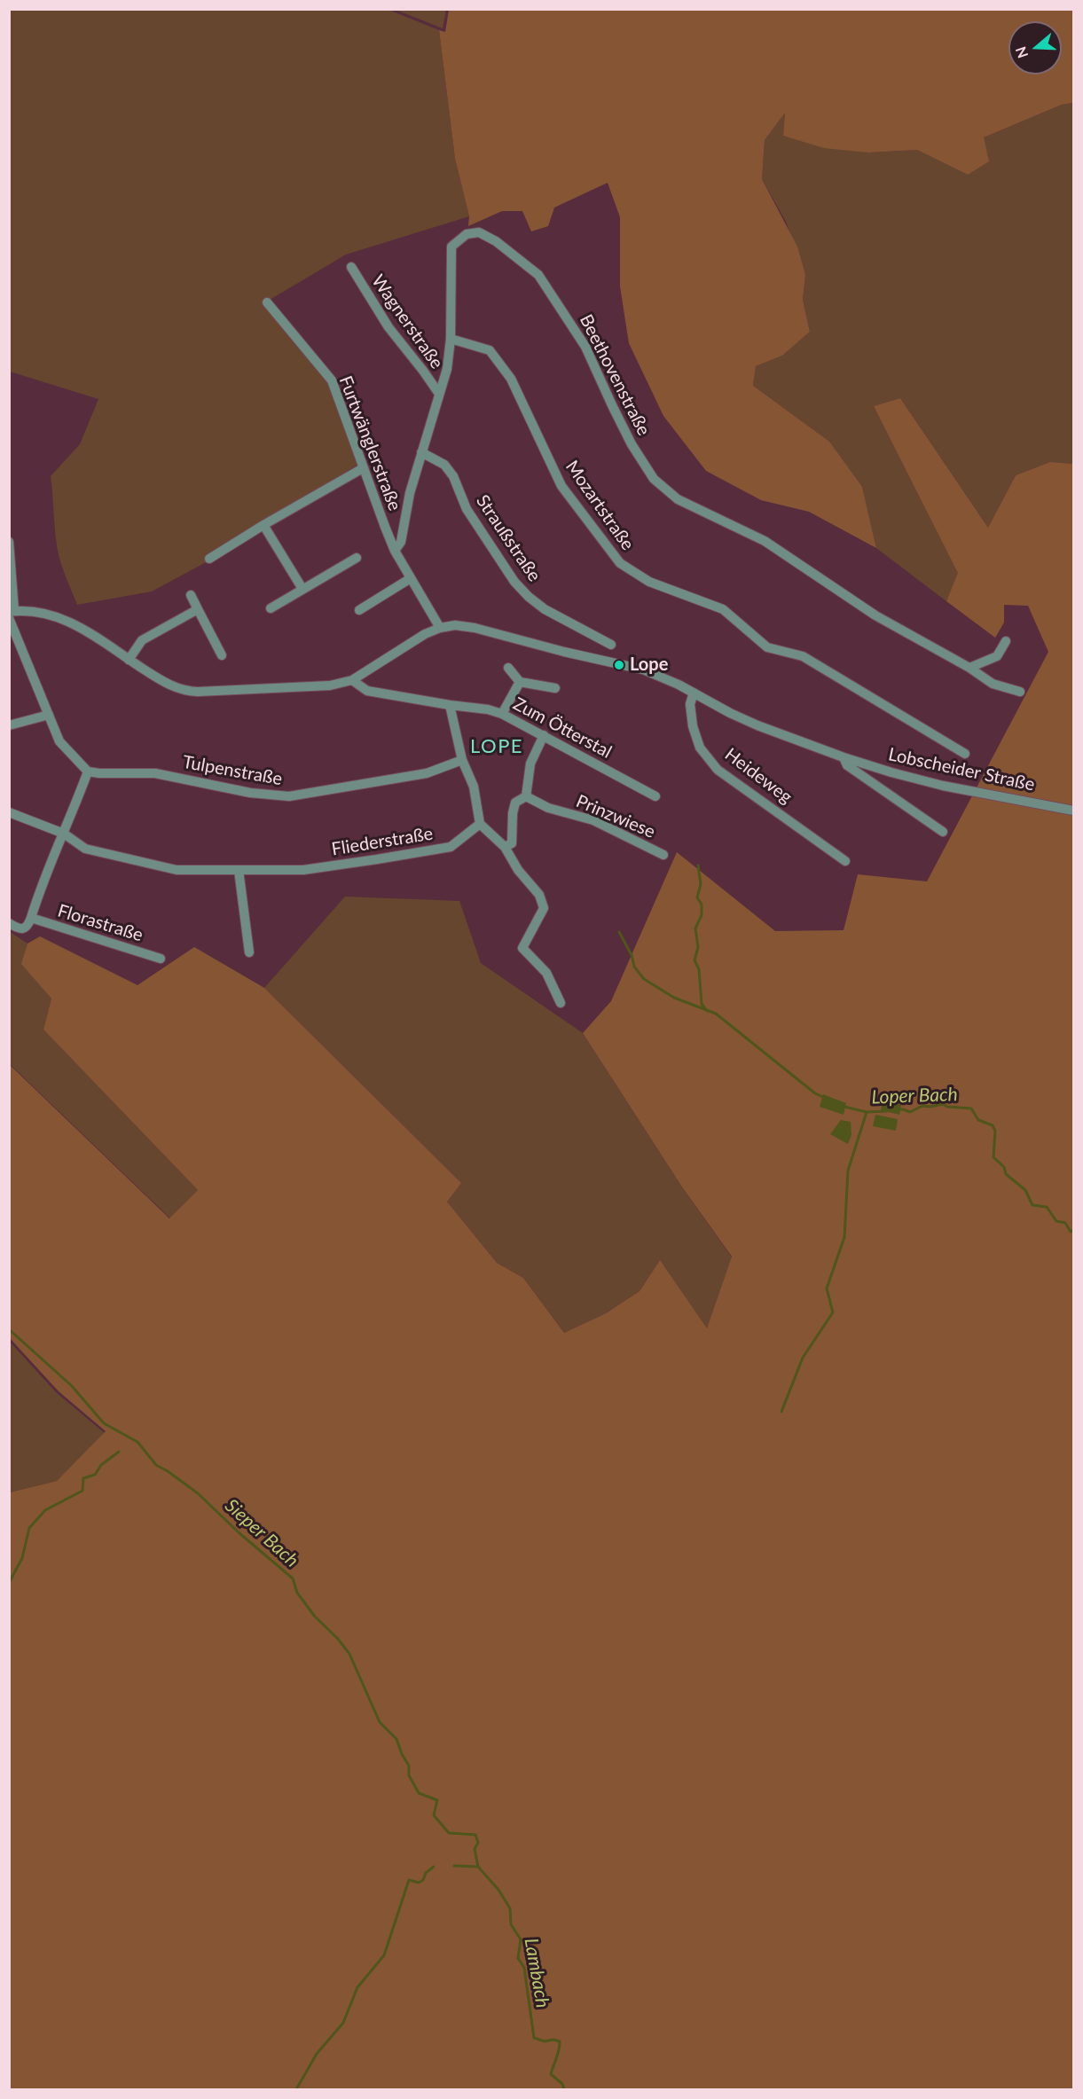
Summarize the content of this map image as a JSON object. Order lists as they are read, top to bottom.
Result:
{
  "streets": {
    "street": [
      "Wagnerstraße",
      "Beethovenstraße",
      "Furtwänglerstraße",
      "Mozartstraße",
      "Straußstraße",
      "Zum Ötterstal",
      "Lobscheider Straße",
      "Tulpenstraße",
      "Heideweg",
      "Prinzwiese",
      "Fliederstraße",
      "Florastraße"
    ]
  },
  "crossings": [
    ["Wagnerstraße", "Beethovenstraße"],
    ["Beethovenstraße", "Furtwänglerstraße"],
    ["Beethovenstraße", "Mozartstraße"],
    ["Beethovenstraße", "Straußstraße"],
    ["Lobscheider Straße", "Heideweg"],
    ["Tulpenstraße", "Florastraße"],
    ["Fliederstraße", "Florastraße"]
  ],
  "districts": ["LOPE"],
  "water": ["Loper Bach", "Sieper Bach", "Lambach"],
  "places": ["Lope"],
  "north": "left"
}
